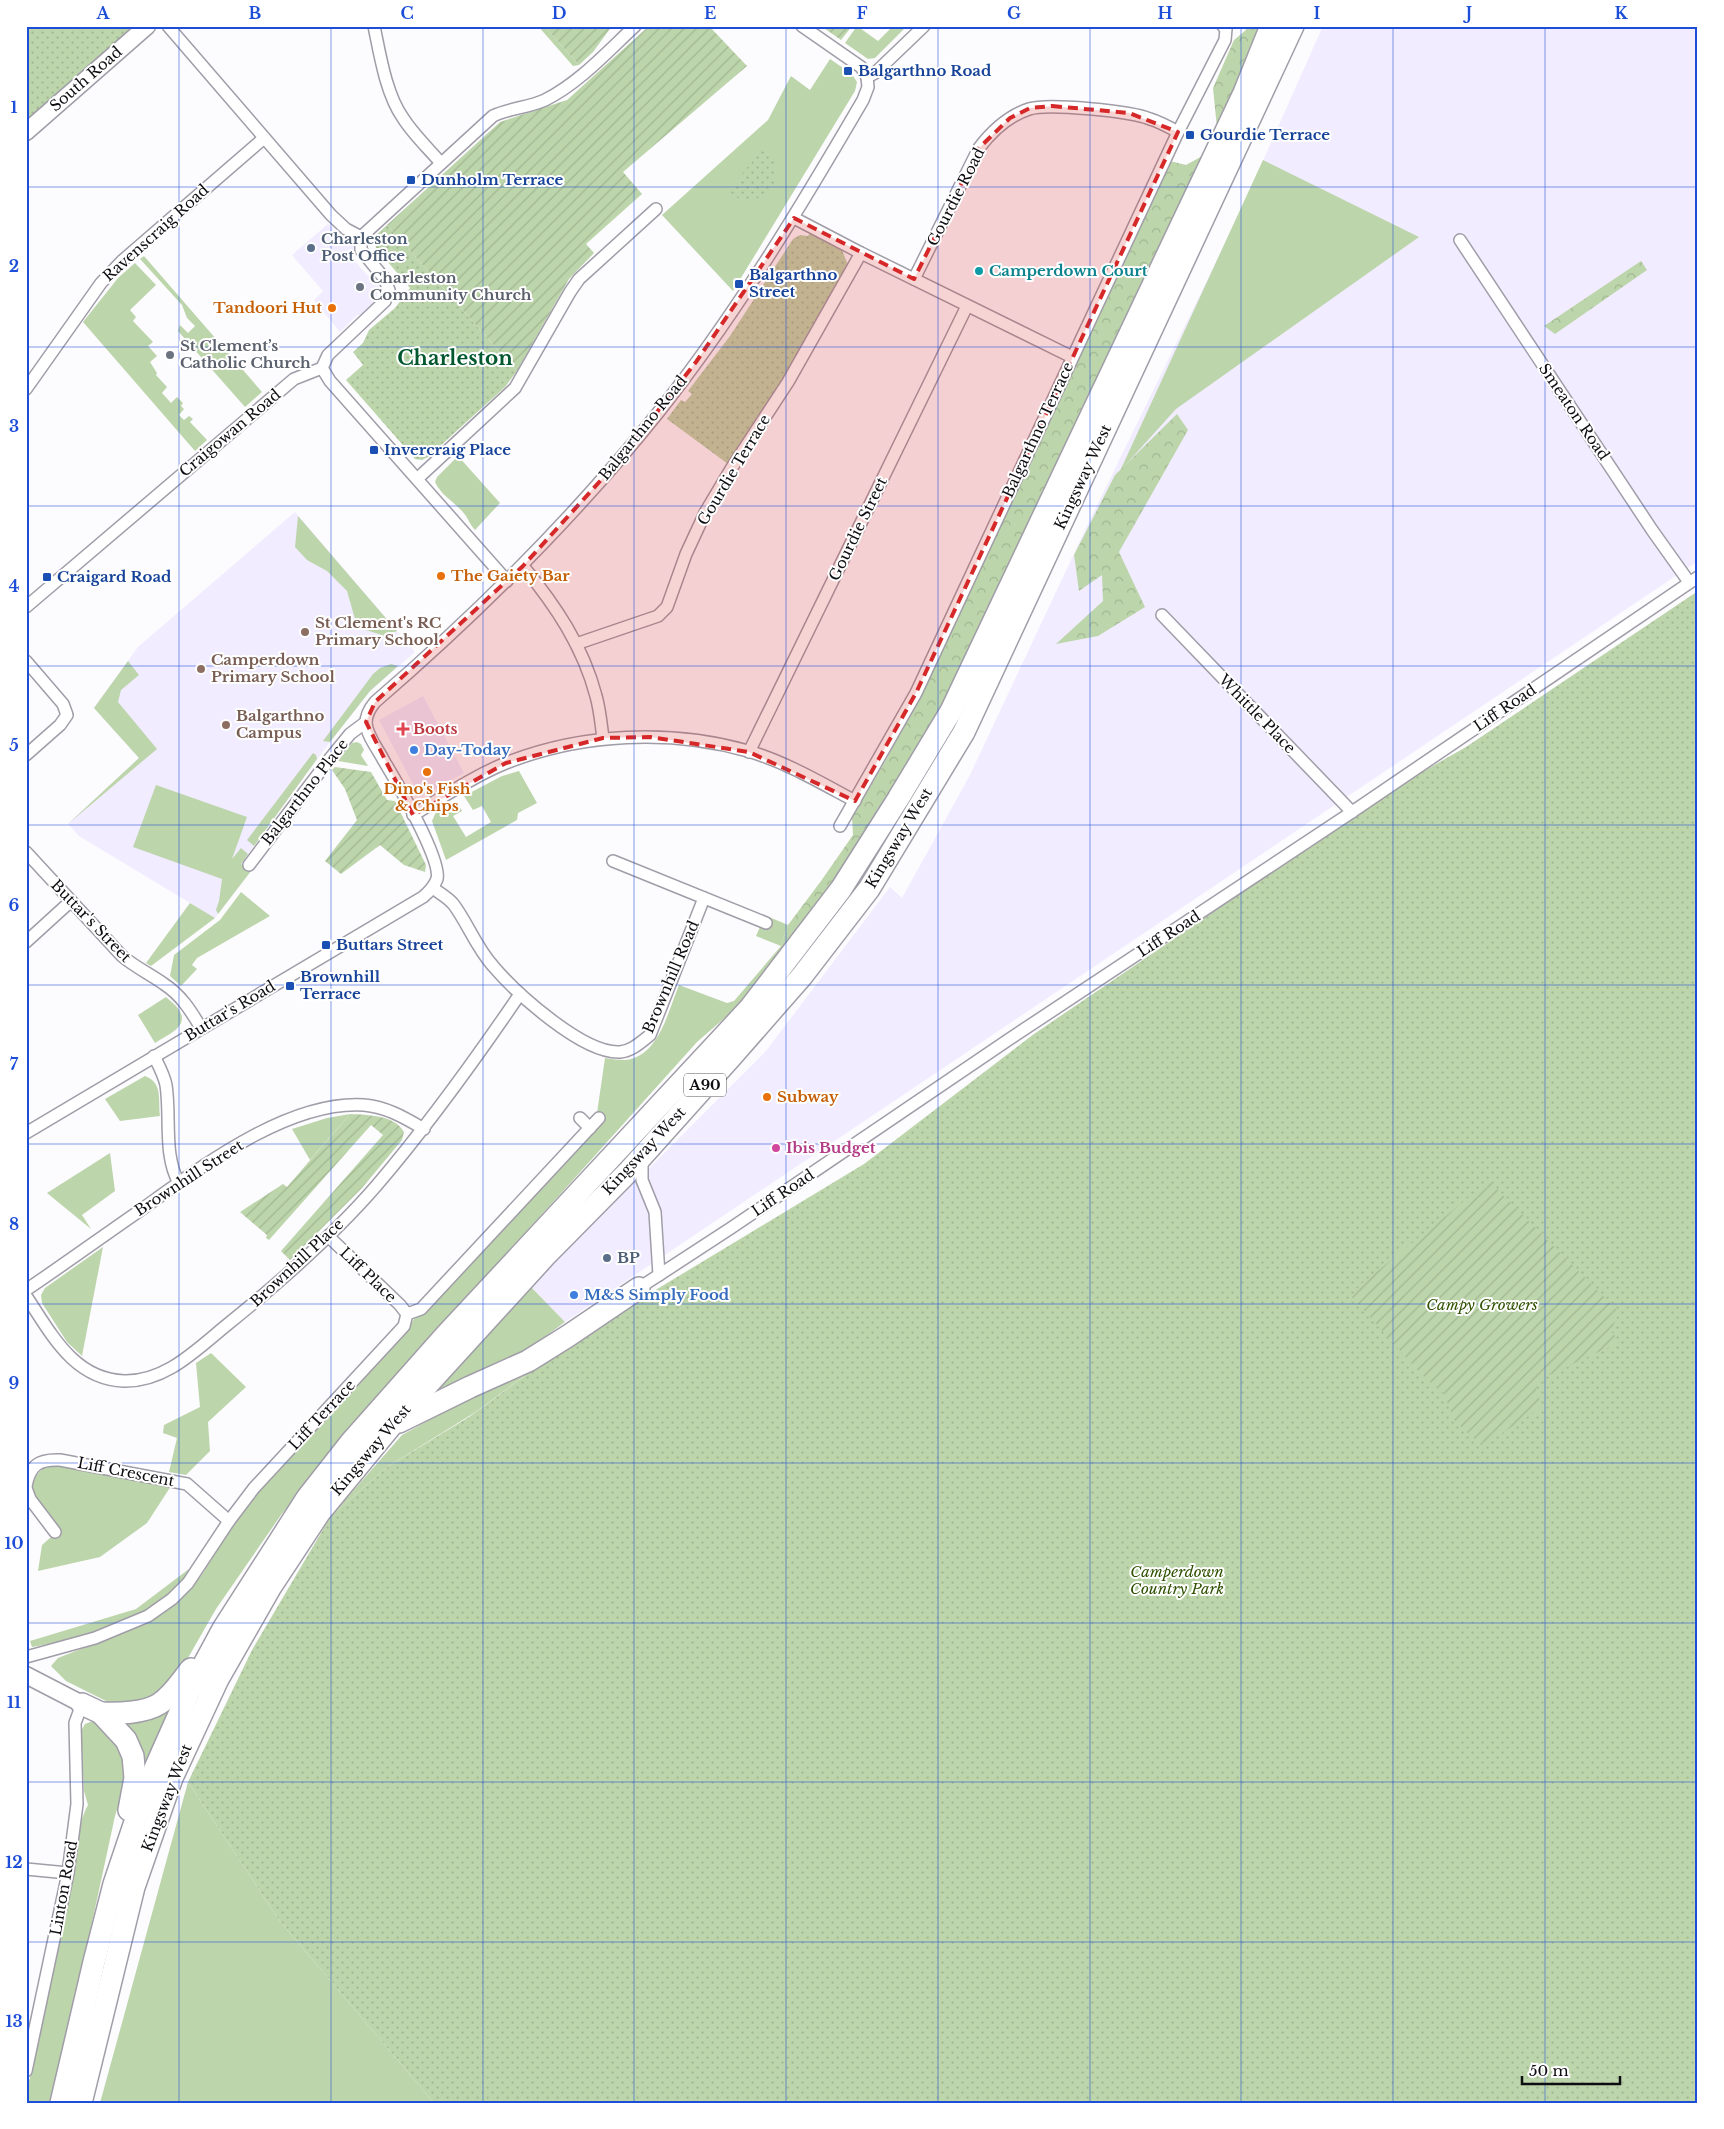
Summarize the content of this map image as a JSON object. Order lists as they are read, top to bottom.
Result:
{
  "streets": {
    "highway": ["Kingsway West", "A90"],
    "street": [
      "South Road",
      "Gourdie Road",
      "Ravenscraig Road",
      "Smeaton Road",
      "Balgarthno Road",
      "Balgarthno Terrace",
      "Craigowan Road",
      "Gourdie Terrace",
      "Gourdie Street",
      "Liff Road",
      "Whittle Place",
      "Balgarthno Place",
      "Buttar's Street",
      "Brownhill Road",
      "Buttar's Road",
      "Brownhill Street",
      "Brownhill Place",
      "Liff Place",
      "Liff Terrace",
      "Liff Crescent",
      "Linton Road"
    ]
  },
  "crossings": [
    ["Gourdie Road", "Balgarthno Terrace"],
    ["Smeaton Road", "Liff Road"],
    ["Balgarthno Road", "Balgarthno Place"],
    ["Liff Road", "Whittle Place"],
    ["Buttar's Street", "Buttar's Road"],
    ["Brownhill Road", "Buttar's Road"],
    ["Brownhill Road", "Brownhill Place"],
    ["Brownhill Street", "Brownhill Place"],
    ["Brownhill Place", "Liff Place"],
    ["Liff Place", "Liff Terrace"],
    ["Liff Terrace", "Liff Crescent"]
  ],
  "districts": ["Charleston"],
  "parks": ["Campy Growers", "Camperdown Country Park"],
  "places": {
    "transit": [
      "Balgarthno Road",
      "Gourdie Terrace",
      "Dunholm Terrace",
      "Balgarthno Street",
      "Invercraig Place",
      "Craigard Road",
      "Buttars Street",
      "Brownhill Terrace"
    ],
    "other": [
      "Charleston Post Office",
      "Camperdown Court",
      "Charleston Community Church",
      "Tandoori Hut",
      "St Clement’s Catholic Church",
      "The Gaiety Bar",
      "St Clement's RC Primary School",
      "Camperdown Primary School",
      "Balgarthno Campus",
      "Day-Today",
      "Dino's Fish & Chips",
      "Subway",
      "Ibis Budget",
      "BP",
      "M&S Simply Food"
    ],
    "health": ["Boots"]
  },
  "scale_bar": "50 m",
  "grid": {
    "columns": [
      "A",
      "B",
      "C",
      "D",
      "E",
      "F",
      "G",
      "H",
      "I",
      "J",
      "K"
    ],
    "rows": [
      "1",
      "2",
      "3",
      "4",
      "5",
      "6",
      "7",
      "8",
      "9",
      "10",
      "11",
      "12",
      "13"
    ]
  }
}
